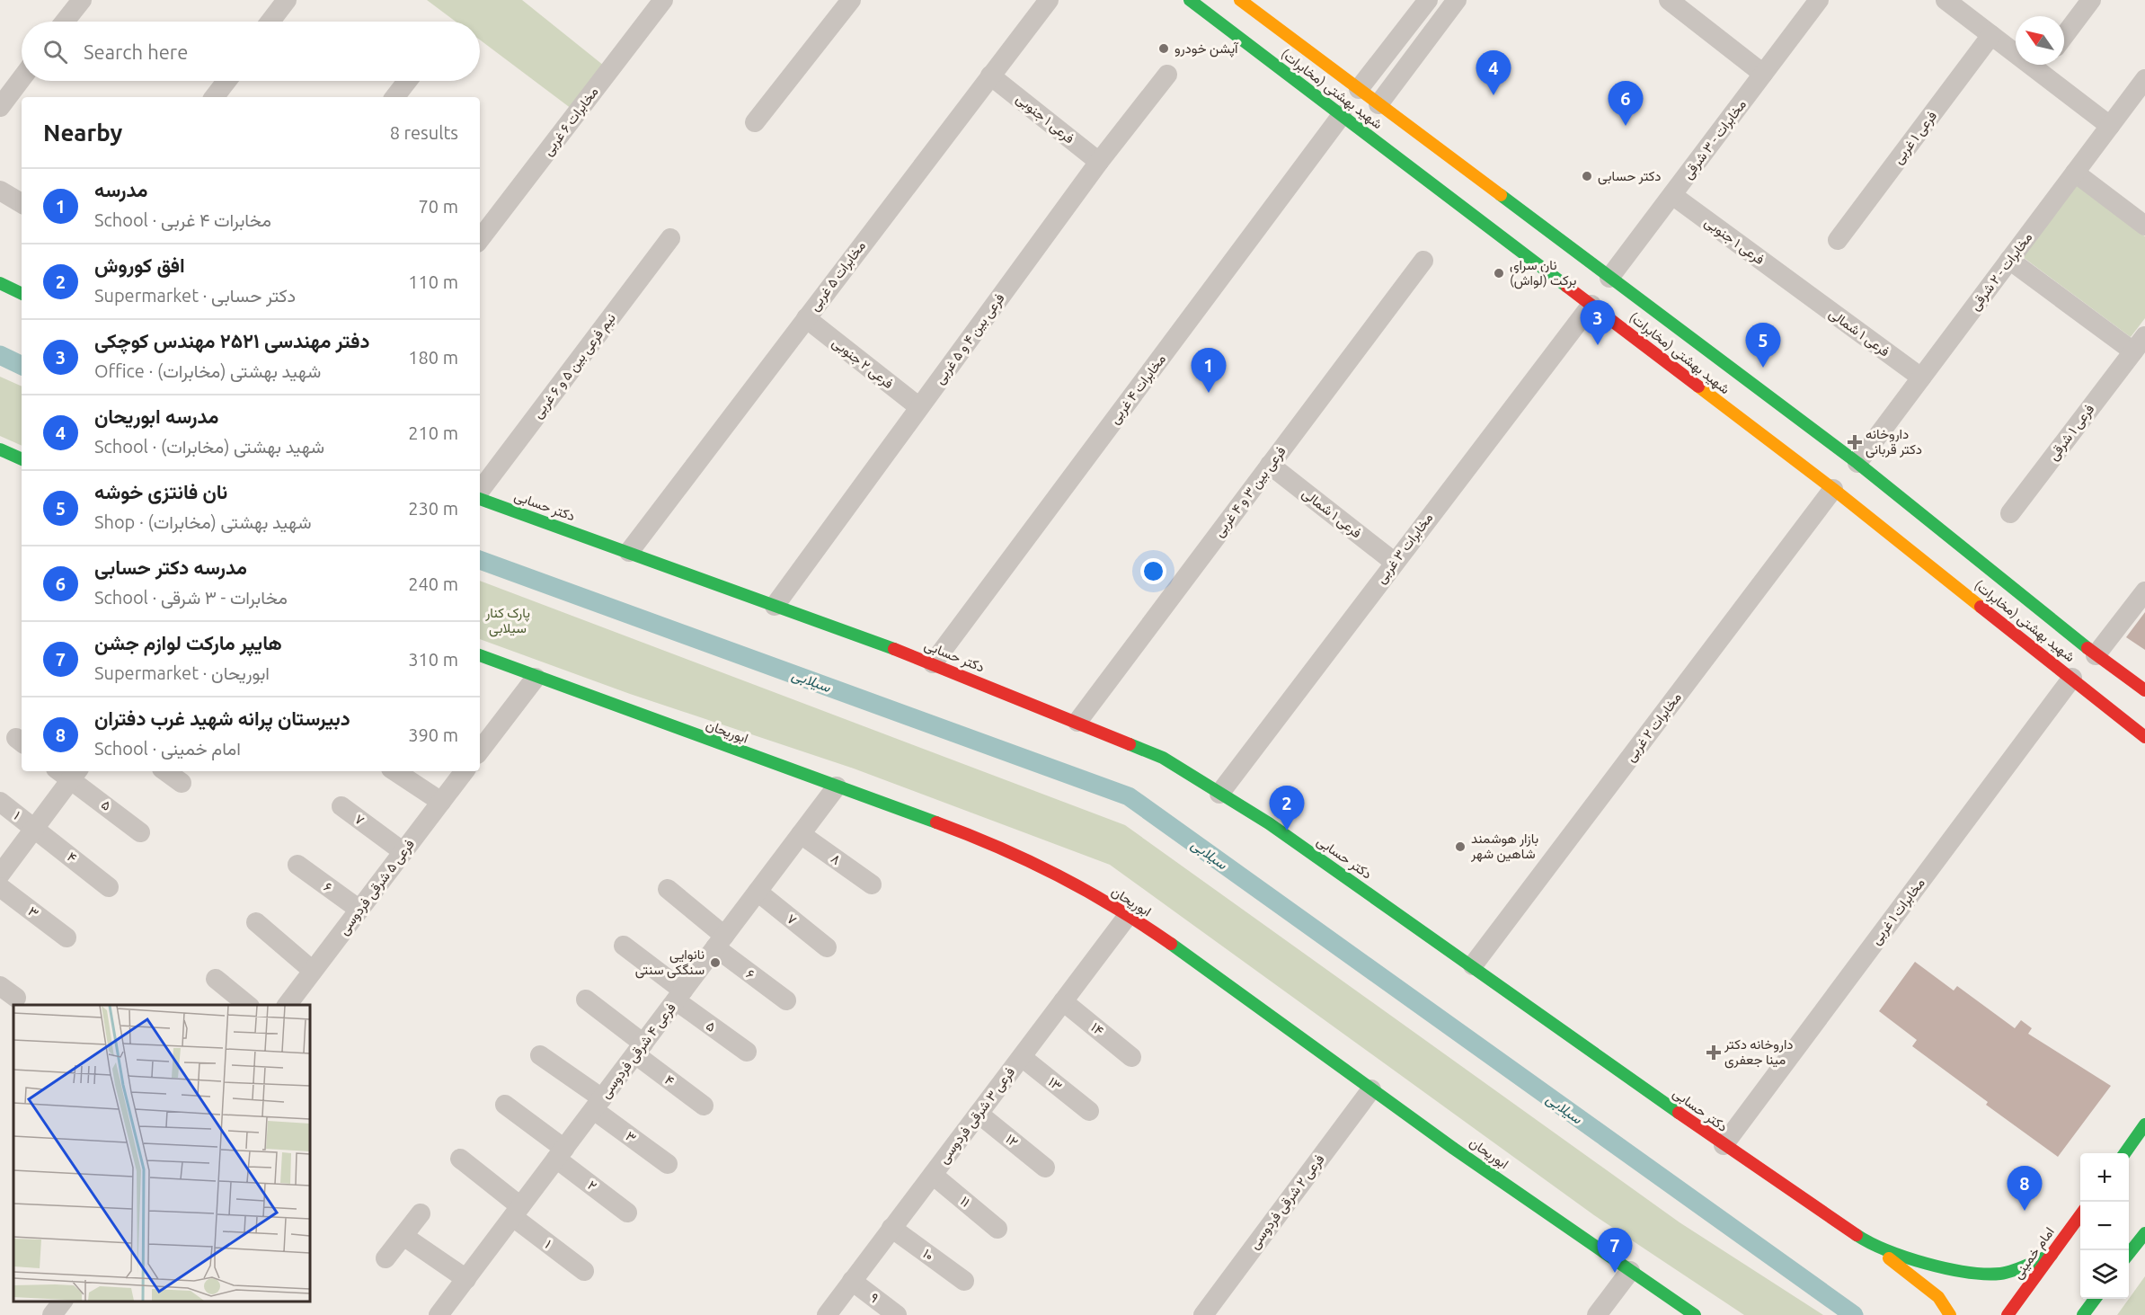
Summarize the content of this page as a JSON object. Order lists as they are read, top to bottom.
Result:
{
  "streets": {
    "main road": [
      "شهید بهشتی (مخابرات)",
      "دکتر حسابی",
      "ابوریحان",
      "امام خمینی"
    ],
    "street": [
      "فرعی ۱ جنوبی",
      "مخابرات ۶ غربی",
      "فرعی ۱ غربی",
      "مخابرات - ۳ شرقی",
      "مخابرات - ۲ شرقی",
      "مخابرات ۵ غربی",
      "فرعی ۱ شمالی",
      "فرعی بین ۴ و ۵ غربی",
      "فرعی ۲ جنوبی",
      "نیم فرعی بین ۵ و ۶ غربی",
      "مخابرات ۴ غربی",
      "فرعی ۱ شرقی",
      "فرعی بین ۳ و ۴ غربی",
      "مخابرات ۳ غربی",
      "مخابرات ۲ غربی",
      "۵",
      "۱",
      "۷",
      "۴",
      "۸",
      "۶",
      "فرعی ۵ شرقی فردوسی",
      "مخابرات ۱ غربی",
      "۳",
      "۱۴",
      "فرعی ۴ شرقی فردوسی",
      "۱۳",
      "فرعی ۳ شرقی فردوسی",
      "۱۲",
      "۲",
      "۱۱",
      "فرعی ۲ شرقی فردوسی",
      "۱۰",
      "۹"
    ]
  },
  "crossings": [
    ["شهید بهشتی (مخابرات)", "مخابرات - ۳ شرقی"],
    ["شهید بهشتی (مخابرات)", "مخابرات - ۲ شرقی"],
    ["شهید بهشتی (مخابرات)", "مخابرات ۴ غربی"],
    ["شهید بهشتی (مخابرات)", "مخابرات ۳ غربی"],
    ["شهید بهشتی (مخابرات)", "مخابرات ۲ غربی"],
    ["شهید بهشتی (مخابرات)", "مخابرات ۱ غربی"],
    ["فرعی ۱ جنوبی", "مخابرات - ۳ شرقی"],
    ["فرعی ۱ جنوبی", "مخابرات ۵ غربی"],
    ["فرعی ۱ جنوبی", "فرعی ۱ شمالی"],
    ["فرعی ۱ جنوبی", "فرعی بین ۴ و ۵ غربی"],
    ["مخابرات - ۲ شرقی", "فرعی ۱ شمالی"],
    ["مخابرات ۵ غربی", "فرعی ۲ جنوبی"],
    ["مخابرات ۵ غربی", "دکتر حسابی"],
    ["فرعی ۱ شمالی", "فرعی بین ۳ و ۴ غربی"],
    ["فرعی ۱ شمالی", "مخابرات ۳ غربی"],
    ["فرعی بین ۴ و ۵ غربی", "فرعی ۲ جنوبی"],
    ["فرعی بین ۴ و ۵ غربی", "دکتر حسابی"],
    ["مخابرات ۴ غربی", "دکتر حسابی"],
    ["فرعی بین ۳ و ۴ غربی", "دکتر حسابی"],
    ["دکتر حسابی", "مخابرات ۳ غربی"],
    ["دکتر حسابی", "مخابرات ۲ غربی"],
    ["دکتر حسابی", "مخابرات ۱ غربی"],
    ["دکتر حسابی", "امام خمینی"],
    ["ابوریحان", "فرعی ۴ شرقی فردوسی"],
    ["ابوریحان", "فرعی ۳ شرقی فردوسی"],
    ["ابوریحان", "فرعی ۲ شرقی فردوسی"],
    ["۵", "فرعی ۴ شرقی فردوسی"],
    ["۱", "۴"],
    ["۱", "فرعی ۴ شرقی فردوسی"],
    ["۷", "فرعی ۵ شرقی فردوسی"],
    ["۷", "فرعی ۴ شرقی فردوسی"],
    ["۴", "فرعی ۴ شرقی فردوسی"],
    ["۸", "فرعی ۴ شرقی فردوسی"],
    ["۶", "فرعی ۵ شرقی فردوسی"],
    ["۶", "فرعی ۴ شرقی فردوسی"],
    ["۳", "فرعی ۴ شرقی فردوسی"],
    ["۱۴", "فرعی ۳ شرقی فردوسی"],
    ["فرعی ۴ شرقی فردوسی", "۲"],
    ["۱۳", "فرعی ۳ شرقی فردوسی"],
    ["فرعی ۳ شرقی فردوسی", "۱۲"],
    ["فرعی ۳ شرقی فردوسی", "۱۱"],
    ["فرعی ۳ شرقی فردوسی", "۱۰"],
    ["فرعی ۳ شرقی فردوسی", "۹"]
  ],
  "water": ["سیلابی"],
  "parks": ["پارک کنار سیلابی"],
  "places": {
    "other": [
      "آپشن خودرو",
      "دکتر حسابی",
      "نان سرای برکت (لواش)",
      "بازار هوشمند شاهین شهر",
      "نانوایی سنگکی سنتی"
    ],
    "health": ["داروخانه دکتر قربانی", "داروخانه دکتر مینا جعفری"]
  },
  "north": "top left",
  "page": {
    "search": "Search here",
    "pins": [
      "4",
      "6",
      "3",
      "5",
      "1",
      "2",
      "8",
      "7"
    ],
    "heading": ["Nearby", "8 results"],
    "list": [
      {
        "mark": "1",
        "name": "مدرسه",
        "note": "School · مخابرات ۴ غربی",
        "value": "70 m"
      },
      {
        "mark": "2",
        "name": "افق کوروش",
        "note": "Supermarket · دکتر حسابی",
        "value": "110 m"
      },
      {
        "mark": "3",
        "name": "دفتر مهندسی ۲۵۲۱ مهندس کوچکی",
        "note": "Office · شهید بهشتی (مخابرات)",
        "value": "180 m"
      },
      {
        "mark": "4",
        "name": "مدرسه ابوریحان",
        "note": "School · شهید بهشتی (مخابرات)",
        "value": "210 m"
      },
      {
        "mark": "5",
        "name": "نان فانتزی خوشه",
        "note": "Shop · شهید بهشتی (مخابرات)",
        "value": "230 m"
      },
      {
        "mark": "6",
        "name": "مدرسه دکتر حسابی",
        "note": "School · مخابرات - ۳ شرقی",
        "value": "240 m"
      },
      {
        "mark": "7",
        "name": "هایپر مارکت لوازم جشن",
        "note": "Supermarket · ابوریحان",
        "value": "310 m"
      },
      {
        "mark": "8",
        "name": "دبیرستان پرانه شهید غرب دفتران",
        "note": "School · امام خمینی",
        "value": "390 m"
      }
    ],
    "map_buttons": ["+", "−"]
  }
}
